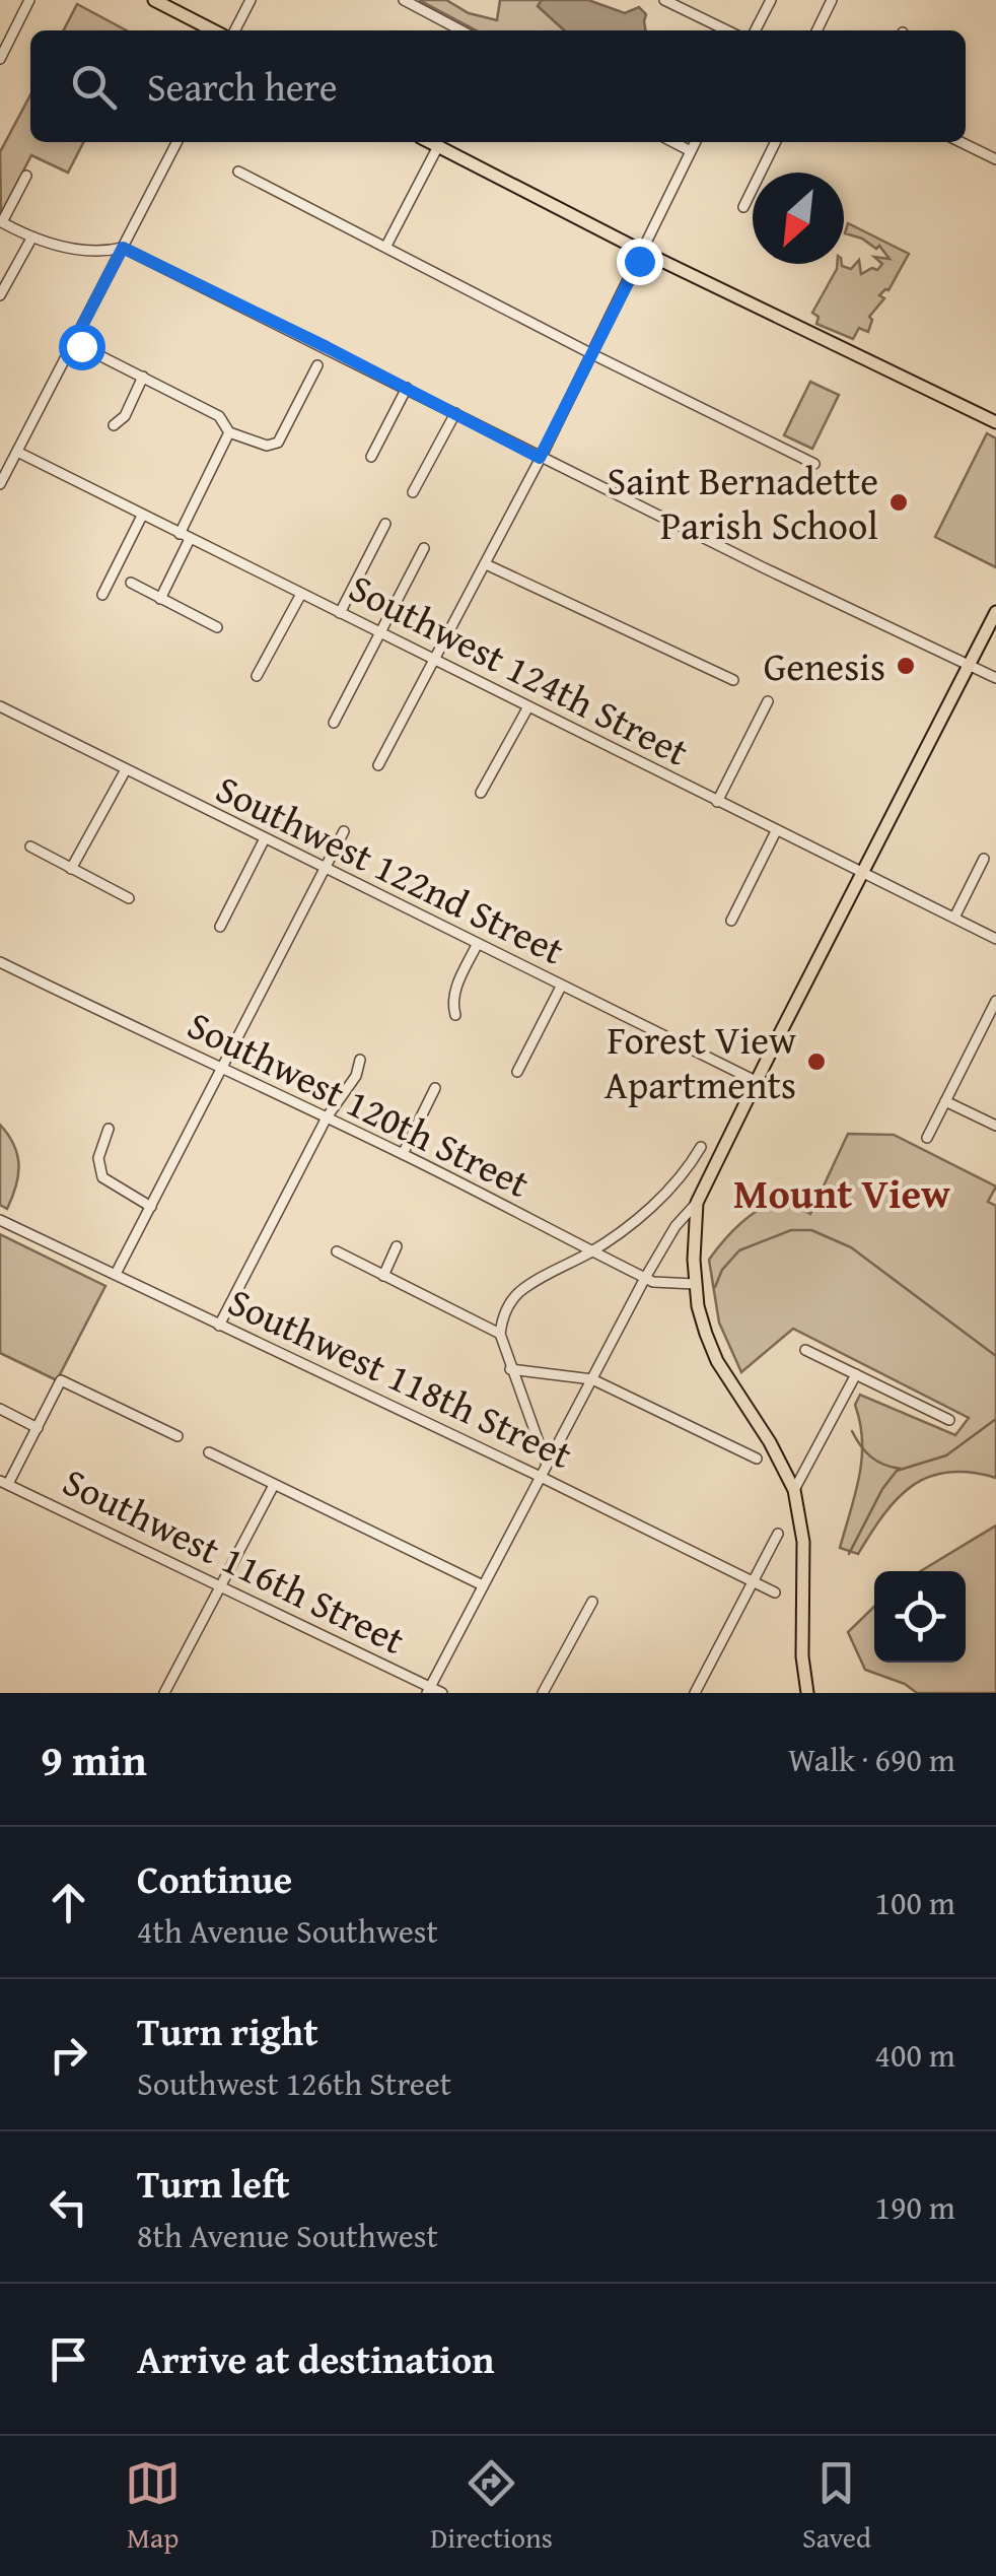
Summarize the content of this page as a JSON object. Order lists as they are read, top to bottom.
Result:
{
  "streets": {
    "street": [
      "Southwest 124th Street",
      "Southwest 122nd Street",
      "Southwest 120th Street",
      "Southwest 118th Street",
      "Southwest 116th Street"
    ]
  },
  "districts": ["Mount View"],
  "places": ["Saint Bernadette Parish School", "Genesis", "Forest View Apartments"],
  "north": "bottom left",
  "page": {
    "search": "Search here",
    "heading": ["9 min", "Walk · 690 m"],
    "list": [
      ["Continue", "4th Avenue Southwest", "100 m"],
      ["Turn right", "Southwest 126th Street", "400 m"],
      ["Turn left", "8th Avenue Southwest", "190 m"],
      "Arrive at destination"
    ],
    "nav": ["Map", "Directions", "Saved"]
  }
}
